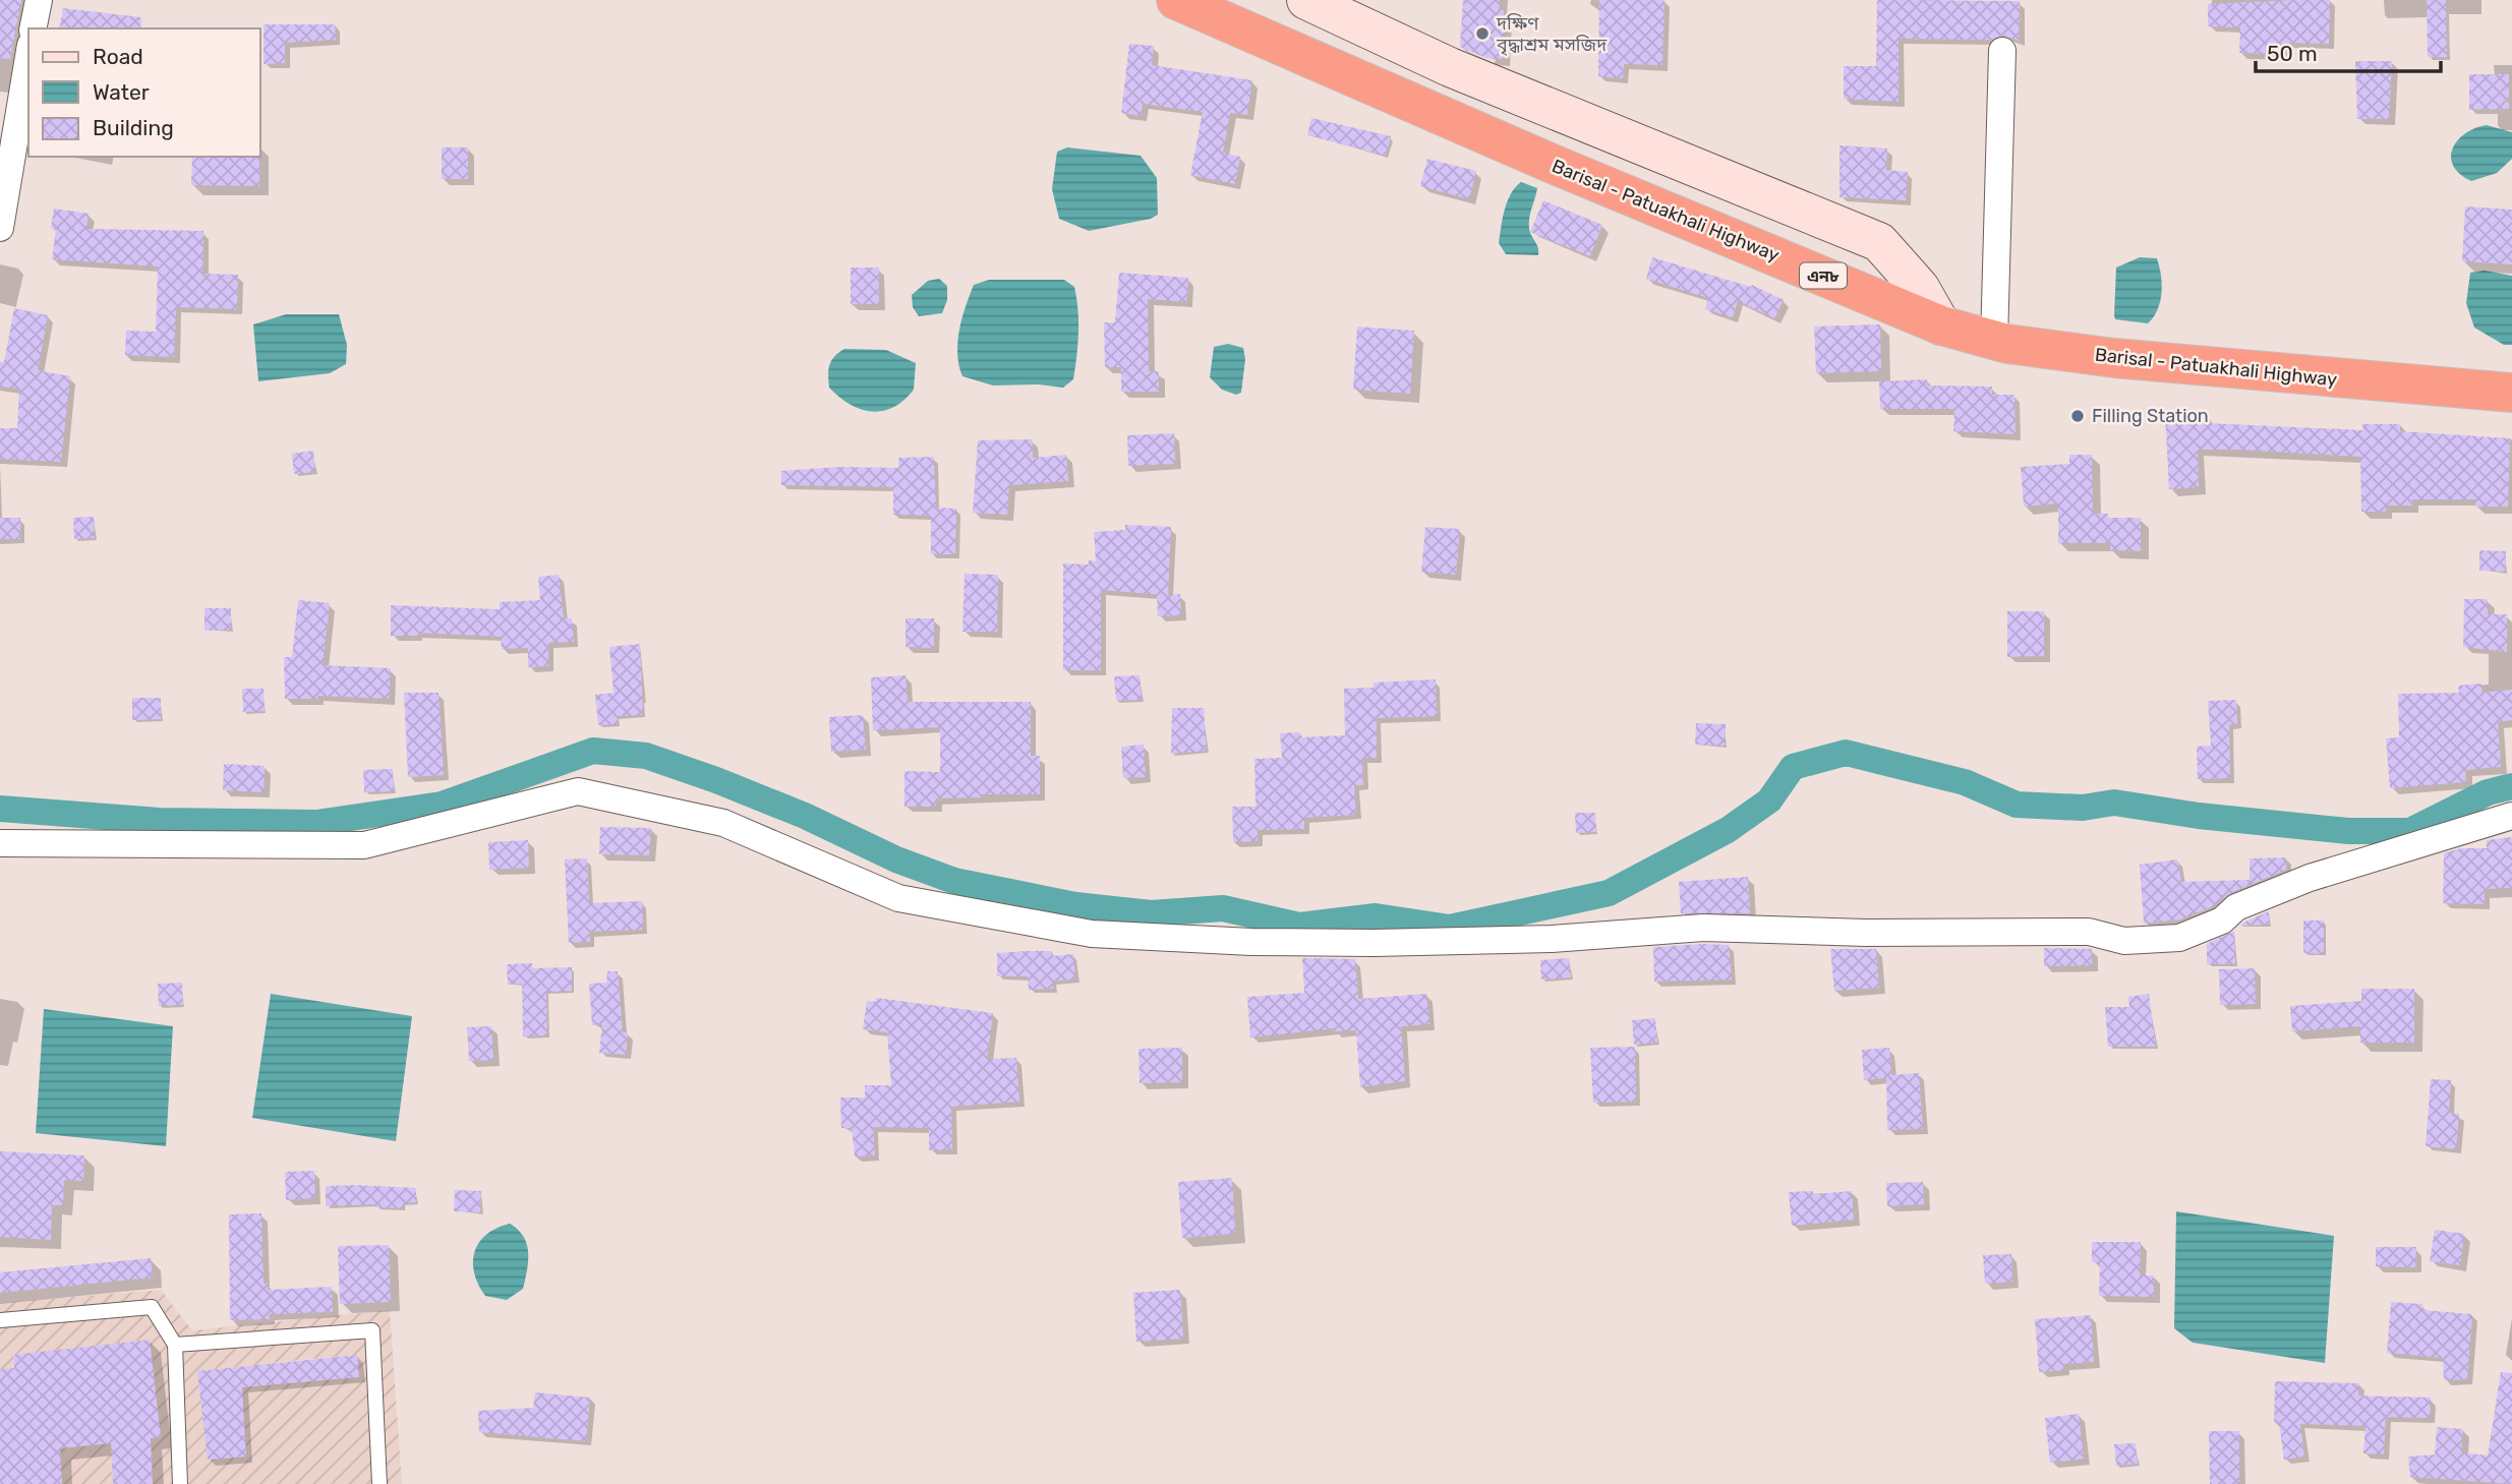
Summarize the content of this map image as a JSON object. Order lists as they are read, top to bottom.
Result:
{
  "streets": {
    "highway": ["Barisal - Patuakhali Highway", "এন৮"]
  },
  "places": ["দক্ষিণ বৃদ্ধাশ্রম মসজিদ", "Filling Station"],
  "legend": ["Road", "Water", "Building"],
  "scale_bar": "50 m"
}
